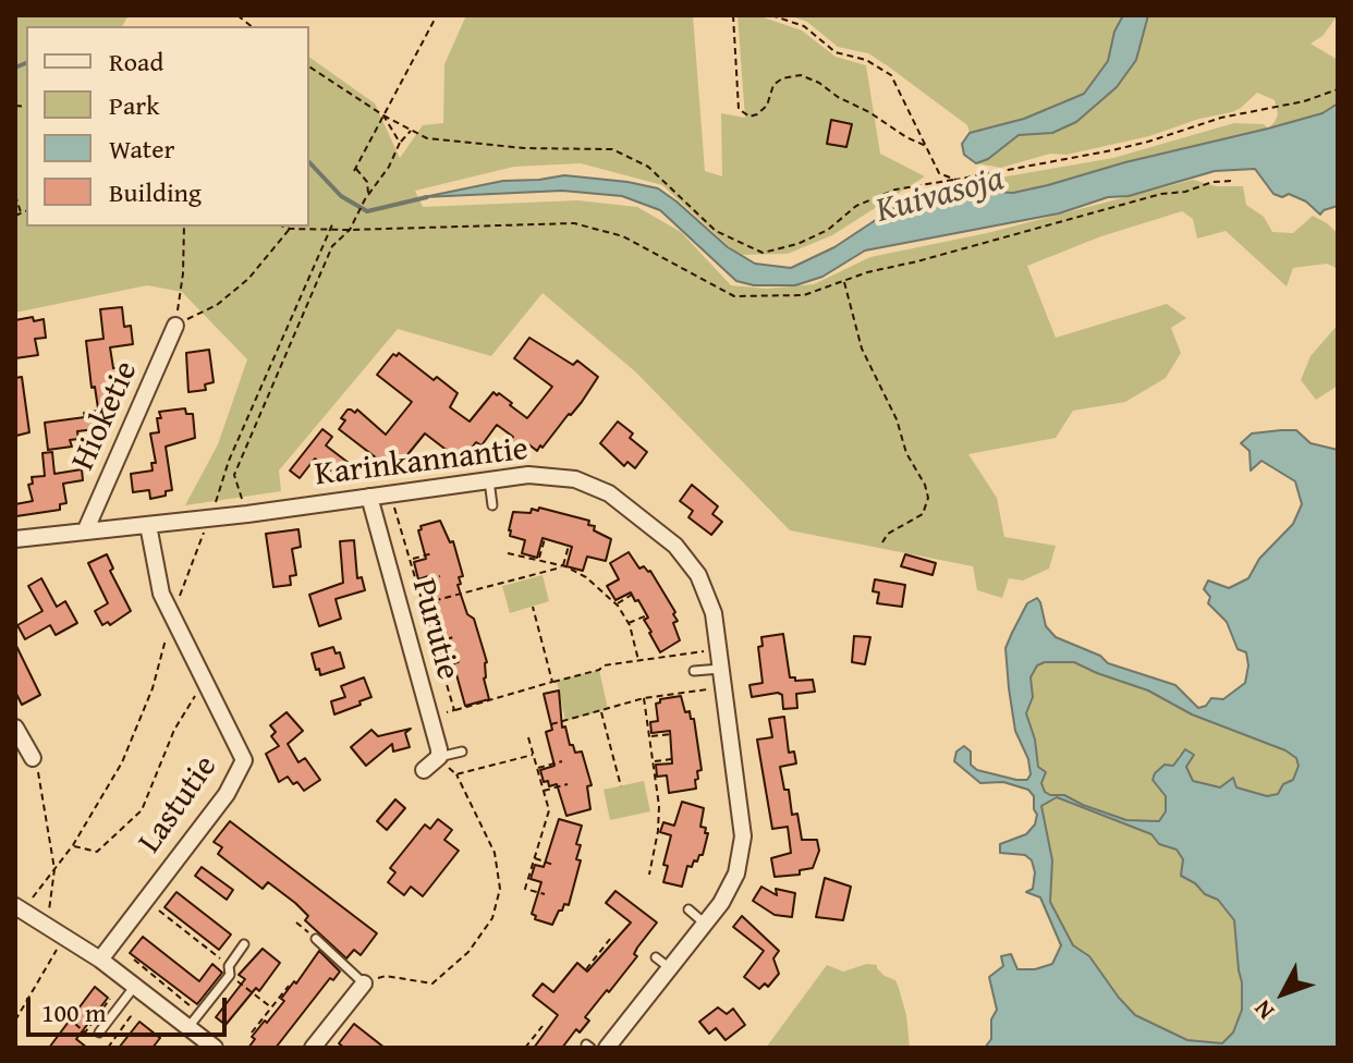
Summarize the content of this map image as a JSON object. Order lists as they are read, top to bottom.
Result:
{
  "streets": {
    "street": [
      "Hioketie",
      "Karinkannantie",
      "Purutie",
      "Lastutie"
    ]
  },
  "crossings": [
    ["Hioketie", "Karinkannantie"],
    ["Karinkannantie", "Purutie"],
    ["Karinkannantie", "Lastutie"]
  ],
  "water": ["Kuivasoja"],
  "legend": [
    "Road",
    "Park",
    "Water",
    "Building"
  ],
  "scale_bar": "100 m",
  "north": "bottom left"
}
